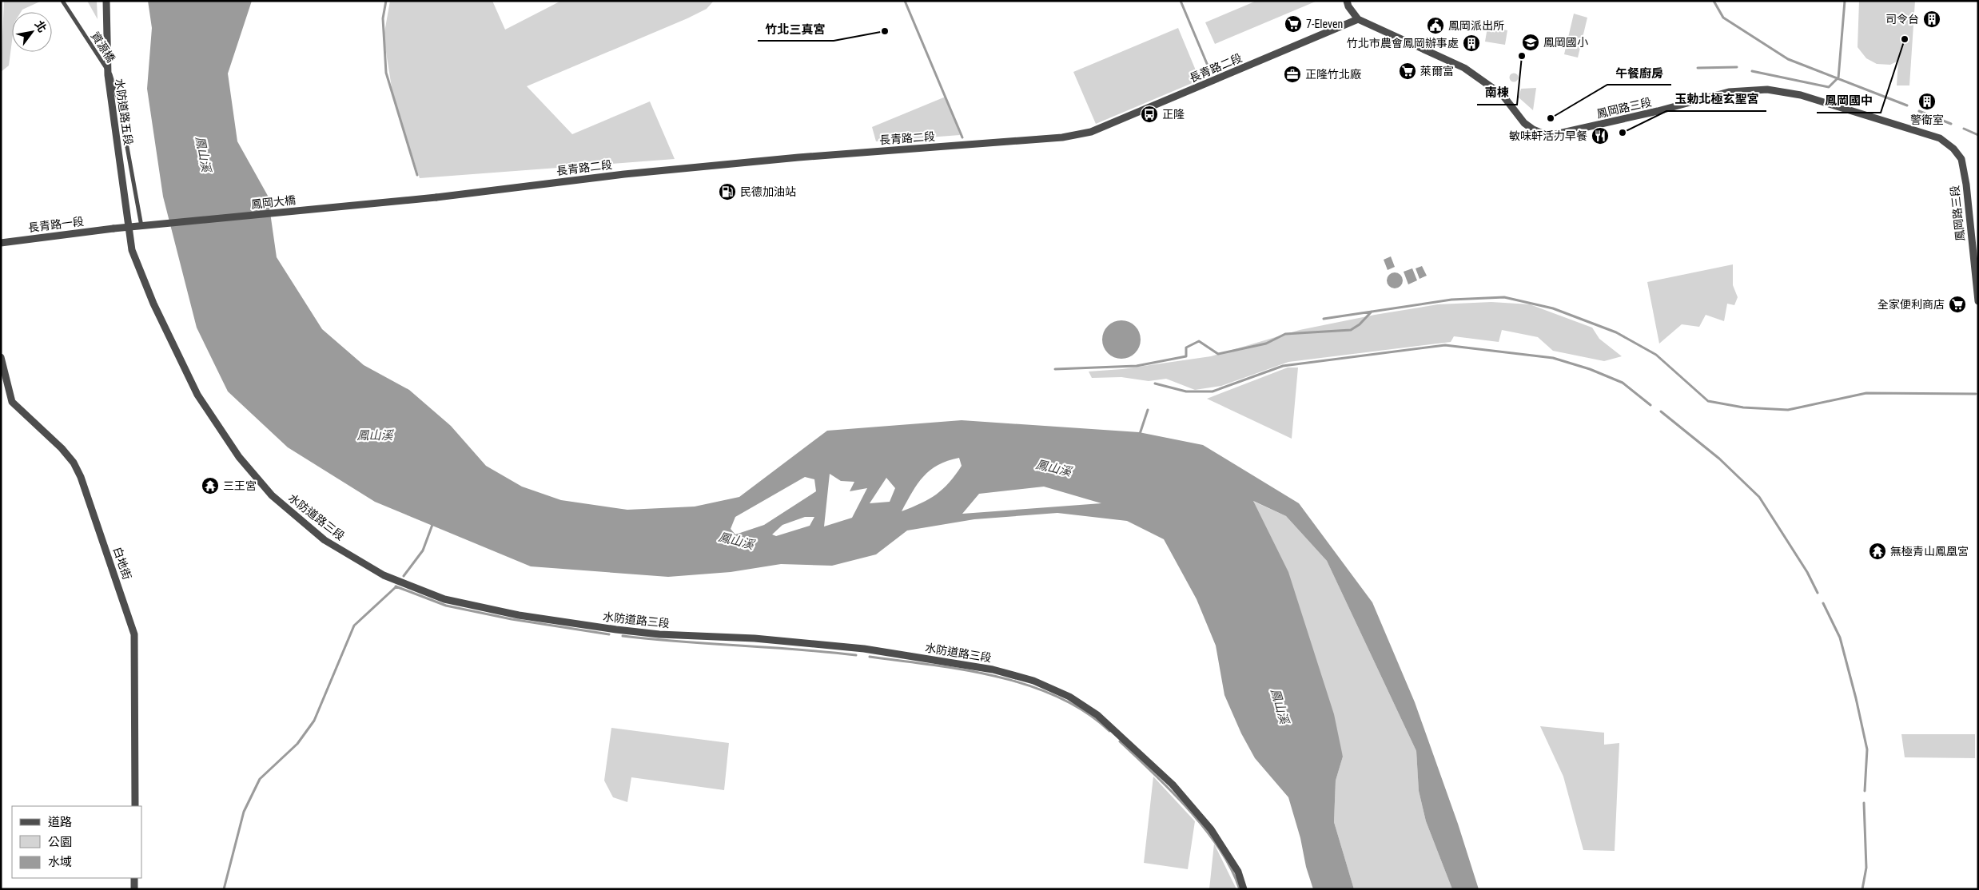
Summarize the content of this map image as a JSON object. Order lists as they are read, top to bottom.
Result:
{
  "streets": {
    "street": [
      "資源橋",
      "長青路二段",
      "鳳岡路三段",
      "水防道路五段",
      "鳳岡大橋",
      "長青路一段",
      "水防道路三段",
      "白地街"
    ]
  },
  "crossings": [
    ["資源橋", "鳳岡大橋"],
    ["長青路二段", "鳳岡路三段"],
    ["長青路二段", "鳳岡大橋"],
    ["水防道路五段", "水防道路三段"],
    ["鳳岡大橋", "長青路一段"]
  ],
  "water": ["鳳山溪"],
  "places": {
    "building": ["司令台", "竹北市農會鳳岡辦事處", "警衛室"],
    "supermarket": ["7-Eleven", "萊爾富", "全家便利商店"],
    "public building": ["鳳岡派出所"],
    "other": [
      "竹北三真宮",
      "鳳岡國中",
      "南棟",
      "午餐廚房",
      "玉勅北極玄聖宮"
    ],
    "school or university": ["鳳岡國小"],
    "office": ["正隆竹北廠"],
    "bus stop": ["正隆"],
    "restaurant": ["敏味軒活力早餐"],
    "fuel station": ["民德加油站"],
    "temple": ["三王宮", "無極青山鳳凰宮"]
  },
  "legend": ["道路", "公園", "水域"],
  "north": "top right"
}
